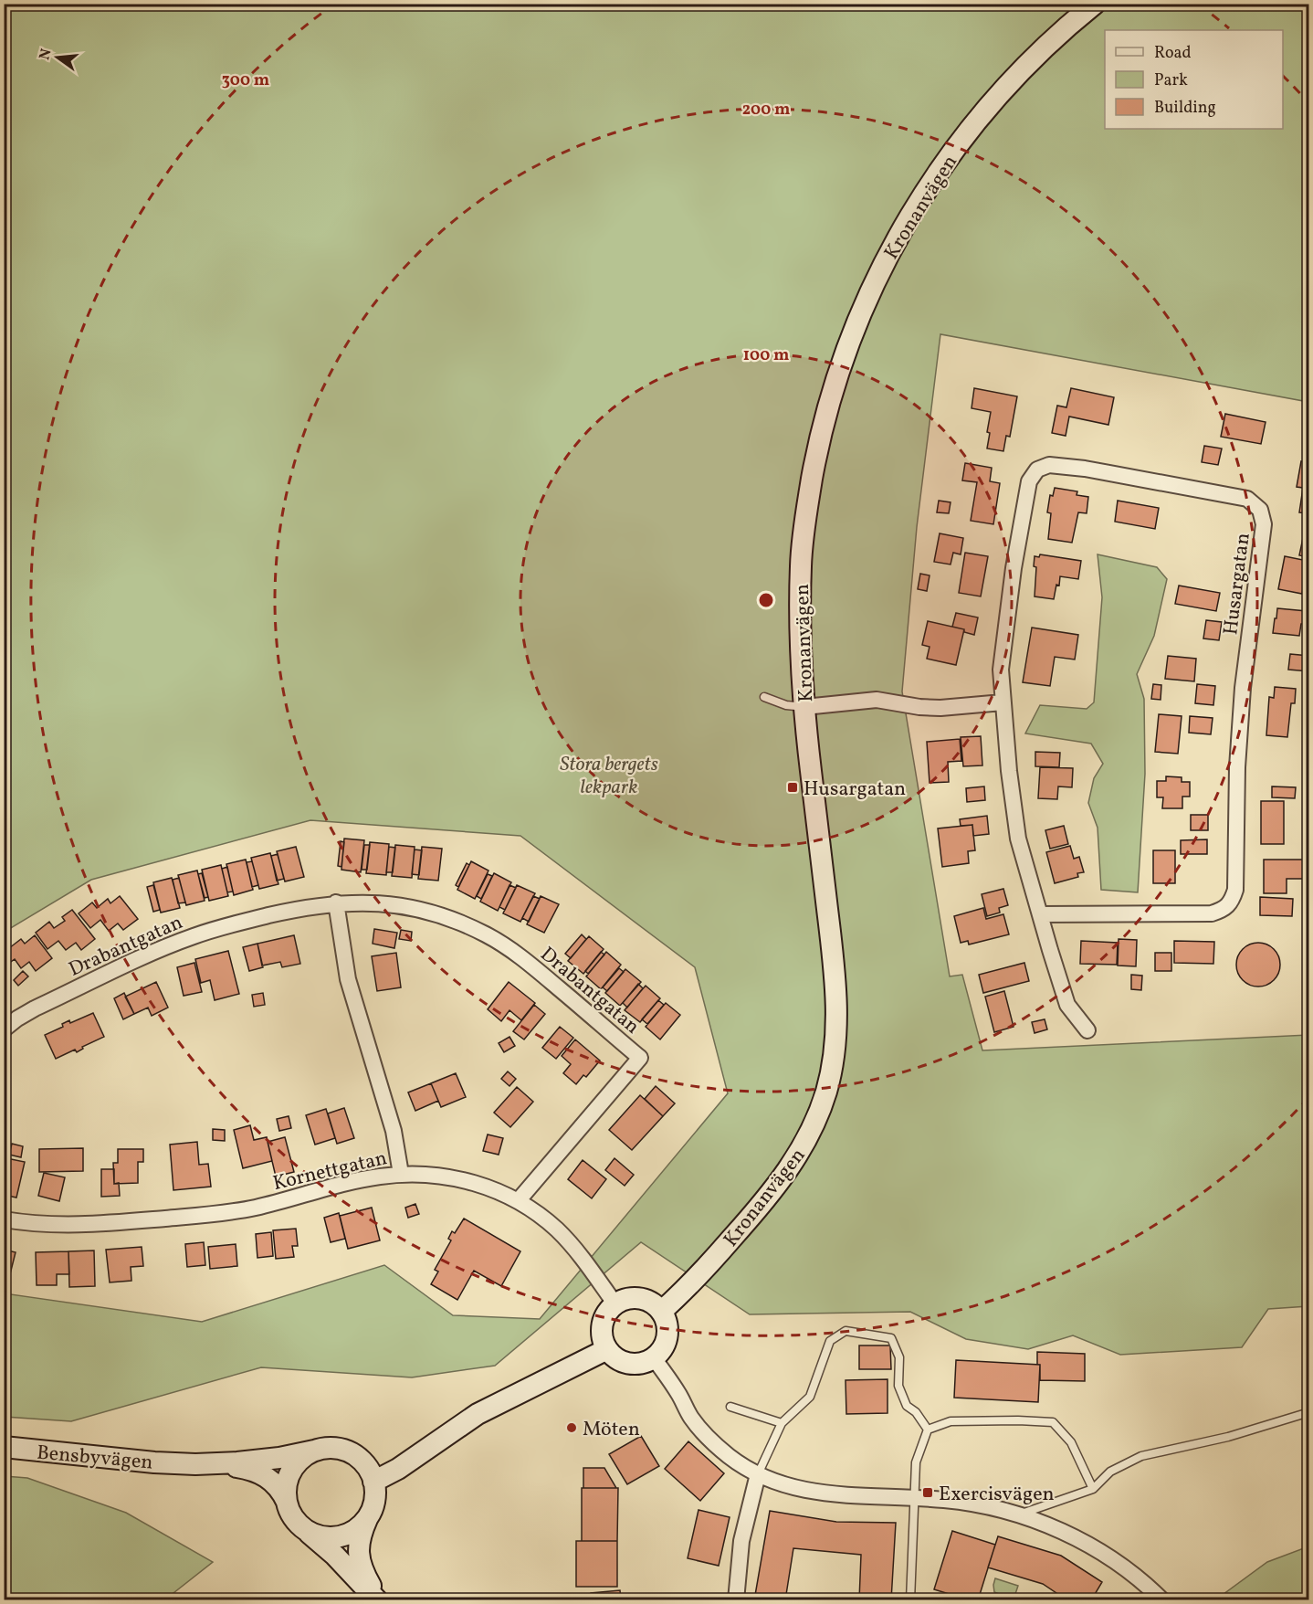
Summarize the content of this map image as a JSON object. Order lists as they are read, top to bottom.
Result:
{
  "streets": {
    "street": [
      "Kronanvägen",
      "Husargatan",
      "Drabantgatan",
      "Kornettgatan",
      "Bensbyvägen"
    ]
  },
  "crossings": [
    ["Kronanvägen", "Kornettgatan"],
    ["Drabantgatan", "Kornettgatan"]
  ],
  "parks": ["Stora bergets lekpark"],
  "places": {
    "transit": ["Husargatan", "Exercisvägen"],
    "other": ["Möten"]
  },
  "legend": ["Road", "Park", "Building"],
  "north": "left",
  "rings": ["300 m", "200 m", "100 m"]
}
